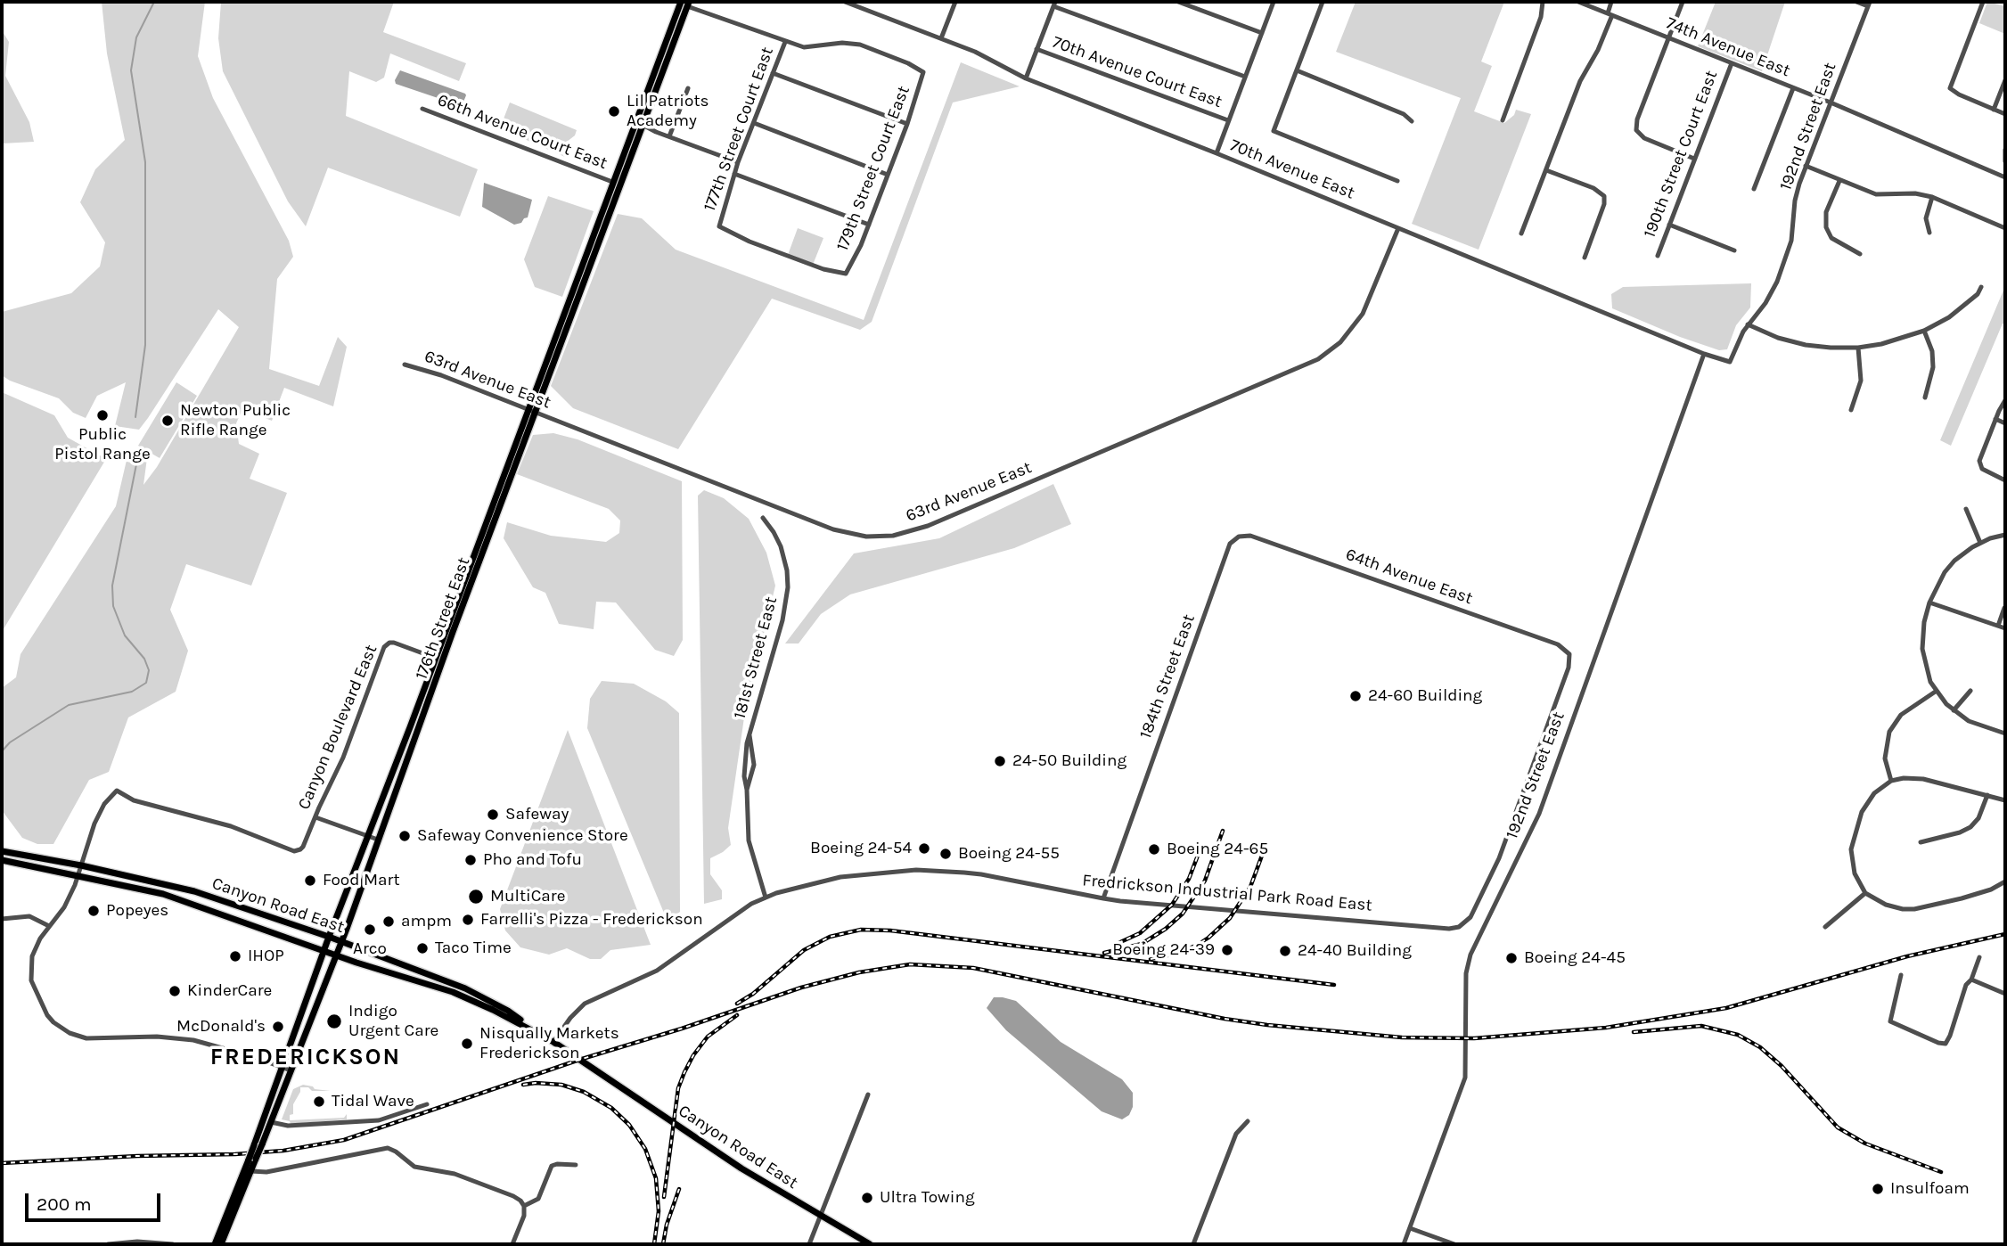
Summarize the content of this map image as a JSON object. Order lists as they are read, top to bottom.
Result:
{
  "streets": {
    "main road": ["176th Street East", "Canyon Road East"],
    "street": [
      "74th Avenue East",
      "70th Avenue Court East",
      "192nd Street East",
      "177th Street Court East",
      "66th Avenue Court East",
      "190th Street Court East",
      "179th Street Court East",
      "70th Avenue East",
      "63rd Avenue East",
      "64th Avenue East",
      "181st Street East",
      "184th Street East",
      "Canyon Boulevard East",
      "Fredrickson Industrial Park Road East"
    ]
  },
  "crossings": [
    ["74th Avenue East", "192nd Street East"],
    ["74th Avenue East", "190th Street Court East"],
    ["192nd Street East", "70th Avenue East"],
    ["177th Street Court East", "179th Street Court East"],
    ["66th Avenue Court East", "176th Street East"],
    ["70th Avenue East", "63rd Avenue East"],
    ["63rd Avenue East", "176th Street East"],
    ["64th Avenue East", "184th Street East"],
    ["64th Avenue East", "Fredrickson Industrial Park Road East"],
    ["176th Street East", "Canyon Boulevard East"],
    ["176th Street East", "Canyon Road East"],
    ["181st Street East", "Fredrickson Industrial Park Road East"],
    ["184th Street East", "Fredrickson Industrial Park Road East"],
    ["Canyon Boulevard East", "Canyon Road East"],
    ["Fredrickson Industrial Park Road East", "Canyon Road East"]
  ],
  "districts": ["FREDERICKSON"],
  "places": [
    "Lil Patriots Academy",
    "Public Pistol Range",
    "Newton Public Rifle Range",
    "24-60 Building",
    "24-50 Building",
    "Safeway",
    "Safeway Convenience Store",
    "Boeing 24-54",
    "Boeing 24-65",
    "Boeing 24-55",
    "Pho and Tofu",
    "Food Mart",
    "MultiCare",
    "Popeyes",
    "Farrelli's Pizza - Frederickson",
    "ampm",
    "Arco",
    "Taco Time",
    "Boeing 24-39",
    "24-40 Building",
    "IHOP",
    "Boeing 24-45",
    "KinderCare",
    "Indigo Urgent Care",
    "McDonald's",
    "Nisqually Markets Frederickson",
    "Tidal Wave",
    "Insulfoam",
    "Ultra Towing"
  ],
  "scale_bar": "200 m"
}
